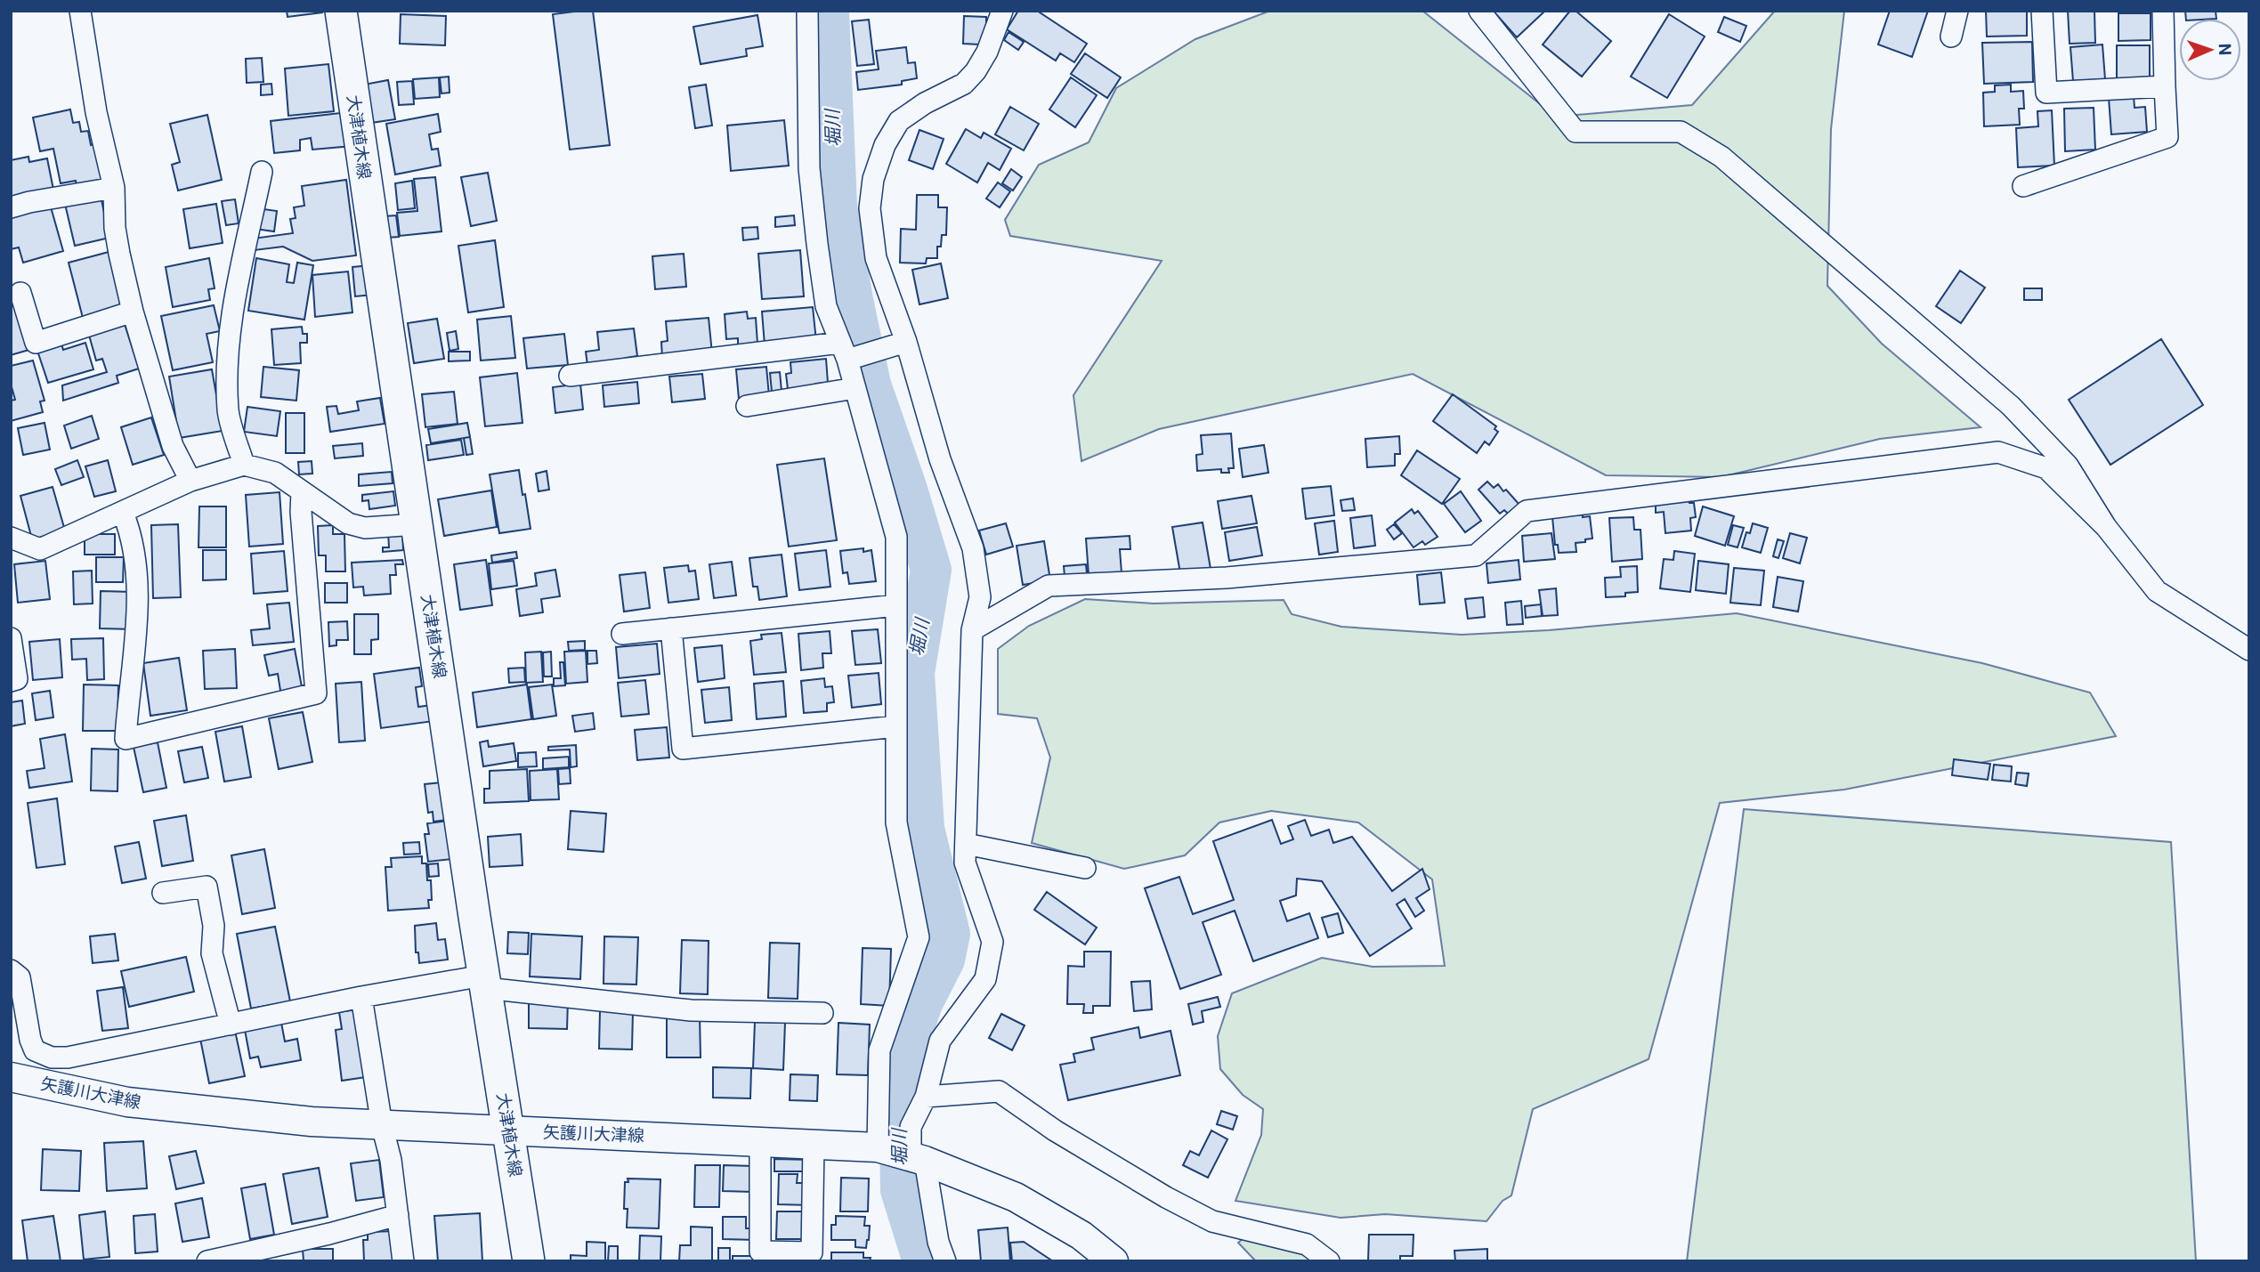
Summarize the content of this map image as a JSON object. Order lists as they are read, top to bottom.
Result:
{
  "streets": {
    "main road": ["大津植木線", "矢護川大津線"]
  },
  "crossings": [
    ["大津植木線", "矢護川大津線"]
  ],
  "water": ["堀川"],
  "north": "right"
}
